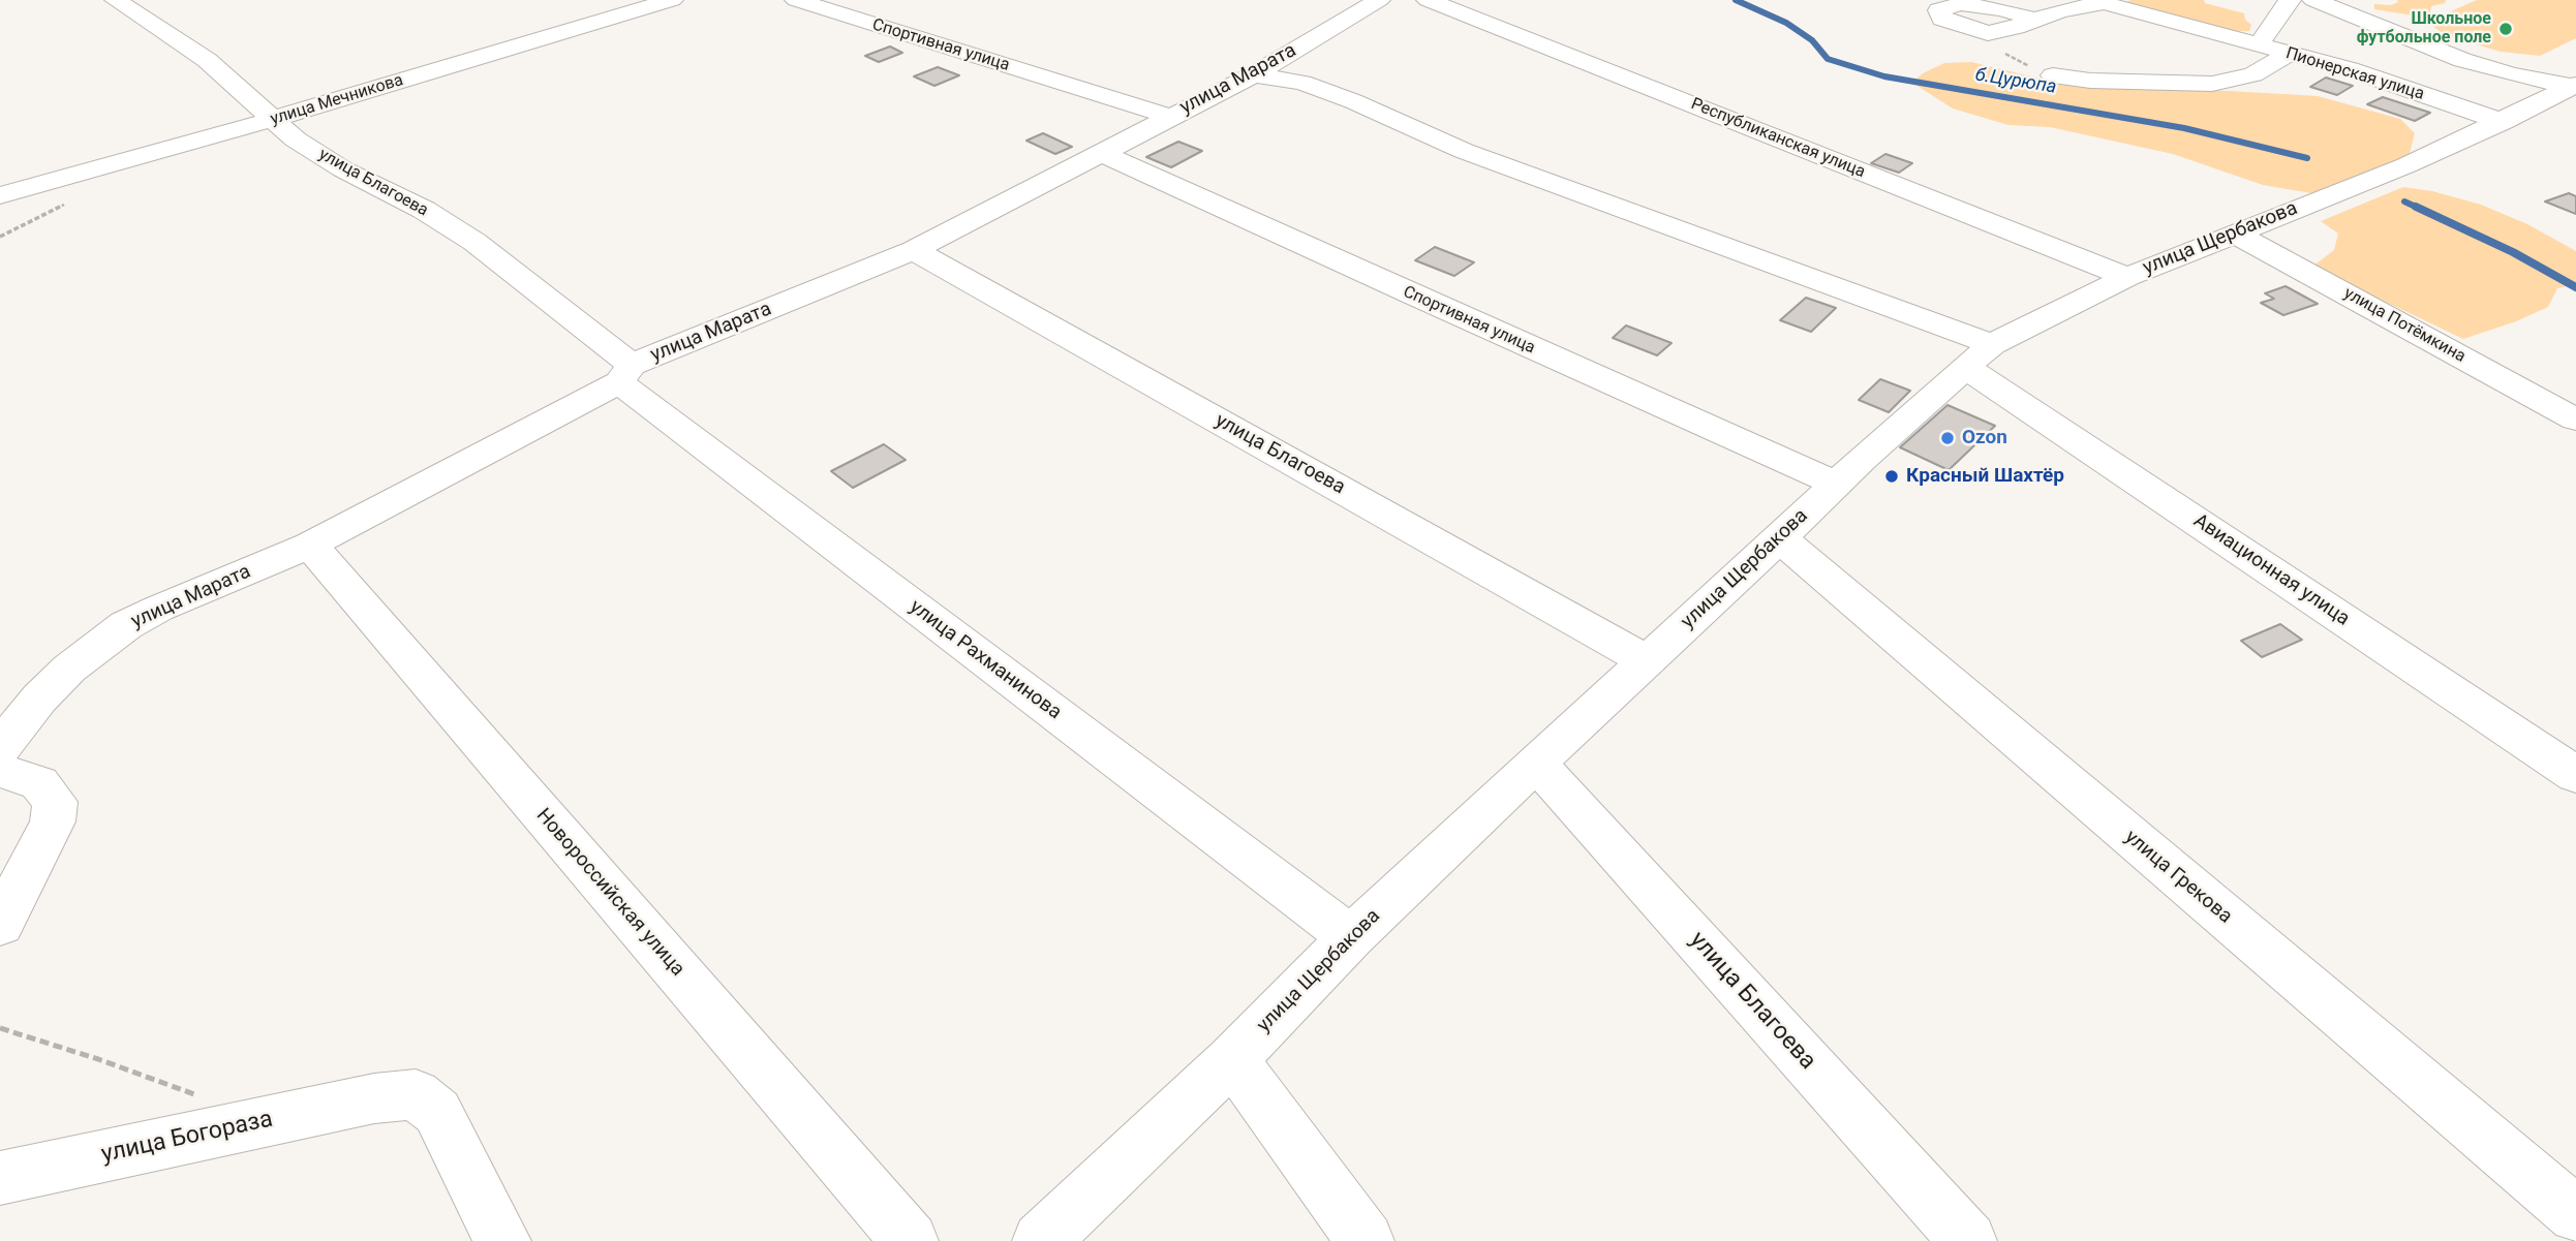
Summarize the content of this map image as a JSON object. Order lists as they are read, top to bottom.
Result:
{
  "streets": {
    "street": [
      "Спортивная улица",
      "Пионерская улица",
      "улица Марата",
      "улица Мечникова",
      "Республиканская улица",
      "улица Благоева",
      "улица Щербакова",
      "улица Потёмкина",
      "Авиационная улица",
      "улица Рахманинова",
      "улица Грекова",
      "Новороссийская улица",
      "улица Богораза"
    ]
  },
  "crossings": [
    ["Спортивная улица", "улица Марата"],
    ["Спортивная улица", "улица Щербакова"],
    ["Пионерская улица", "улица Щербакова"],
    ["улица Марата", "улица Благоева"],
    ["улица Марата", "улица Рахманинова"],
    ["улица Марата", "Новороссийская улица"],
    ["улица Мечникова", "улица Благоева"],
    ["Республиканская улица", "улица Щербакова"],
    ["улица Благоева", "улица Щербакова"],
    ["улица Благоева", "улица Рахманинова"],
    ["улица Щербакова", "улица Потёмкина"],
    ["улица Щербакова", "Авиационная улица"],
    ["улица Щербакова", "улица Рахманинова"],
    ["улица Щербакова", "улица Грекова"]
  ],
  "water": ["б.Цурюпа"],
  "places": ["Школьное футбольное поле", "Ozon", "Красный Шахтёр"]
}
